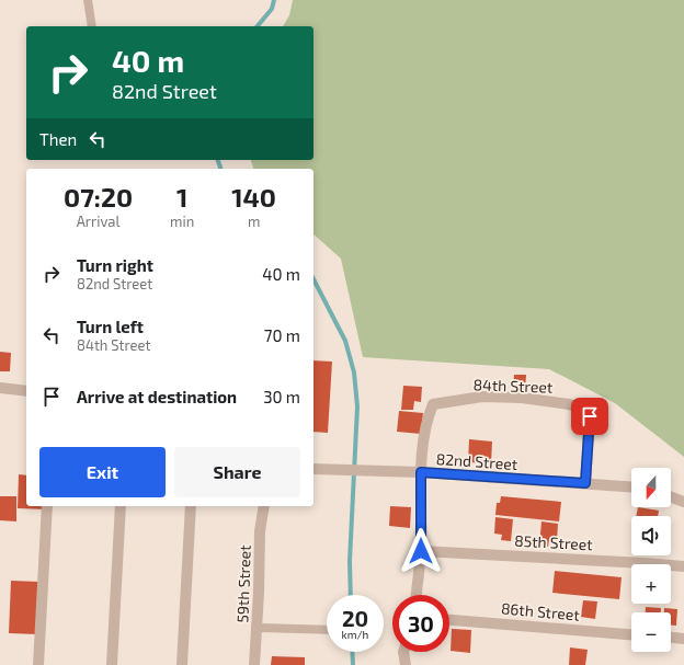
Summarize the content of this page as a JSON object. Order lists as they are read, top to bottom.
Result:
{
  "streets": {
    "street": [
      "84th Street",
      "82nd Street",
      "85th Street",
      "59th Street",
      "86th Street"
    ]
  },
  "crossings": [
    ["84th Street", "82nd Street"]
  ],
  "north": "bottom",
  "page": {
    "turn": ["40 m", "82nd Street"],
    "then": "Then",
    "eta": [
      "07:20",
      "Arrival",
      "1",
      "min",
      "140",
      "m"
    ],
    "list": [
      {
        "name": "Turn right",
        "note": "82nd Street",
        "value": "40 m"
      },
      {
        "name": "Turn left",
        "note": "84th Street",
        "value": "70 m"
      },
      {
        "name": "Arrive at destination",
        "value": "30 m"
      }
    ],
    "buttons": ["Exit", "Share"],
    "map_buttons": ["+", "−"],
    "speed": "20 km/h",
    "limit": "30"
  }
}
